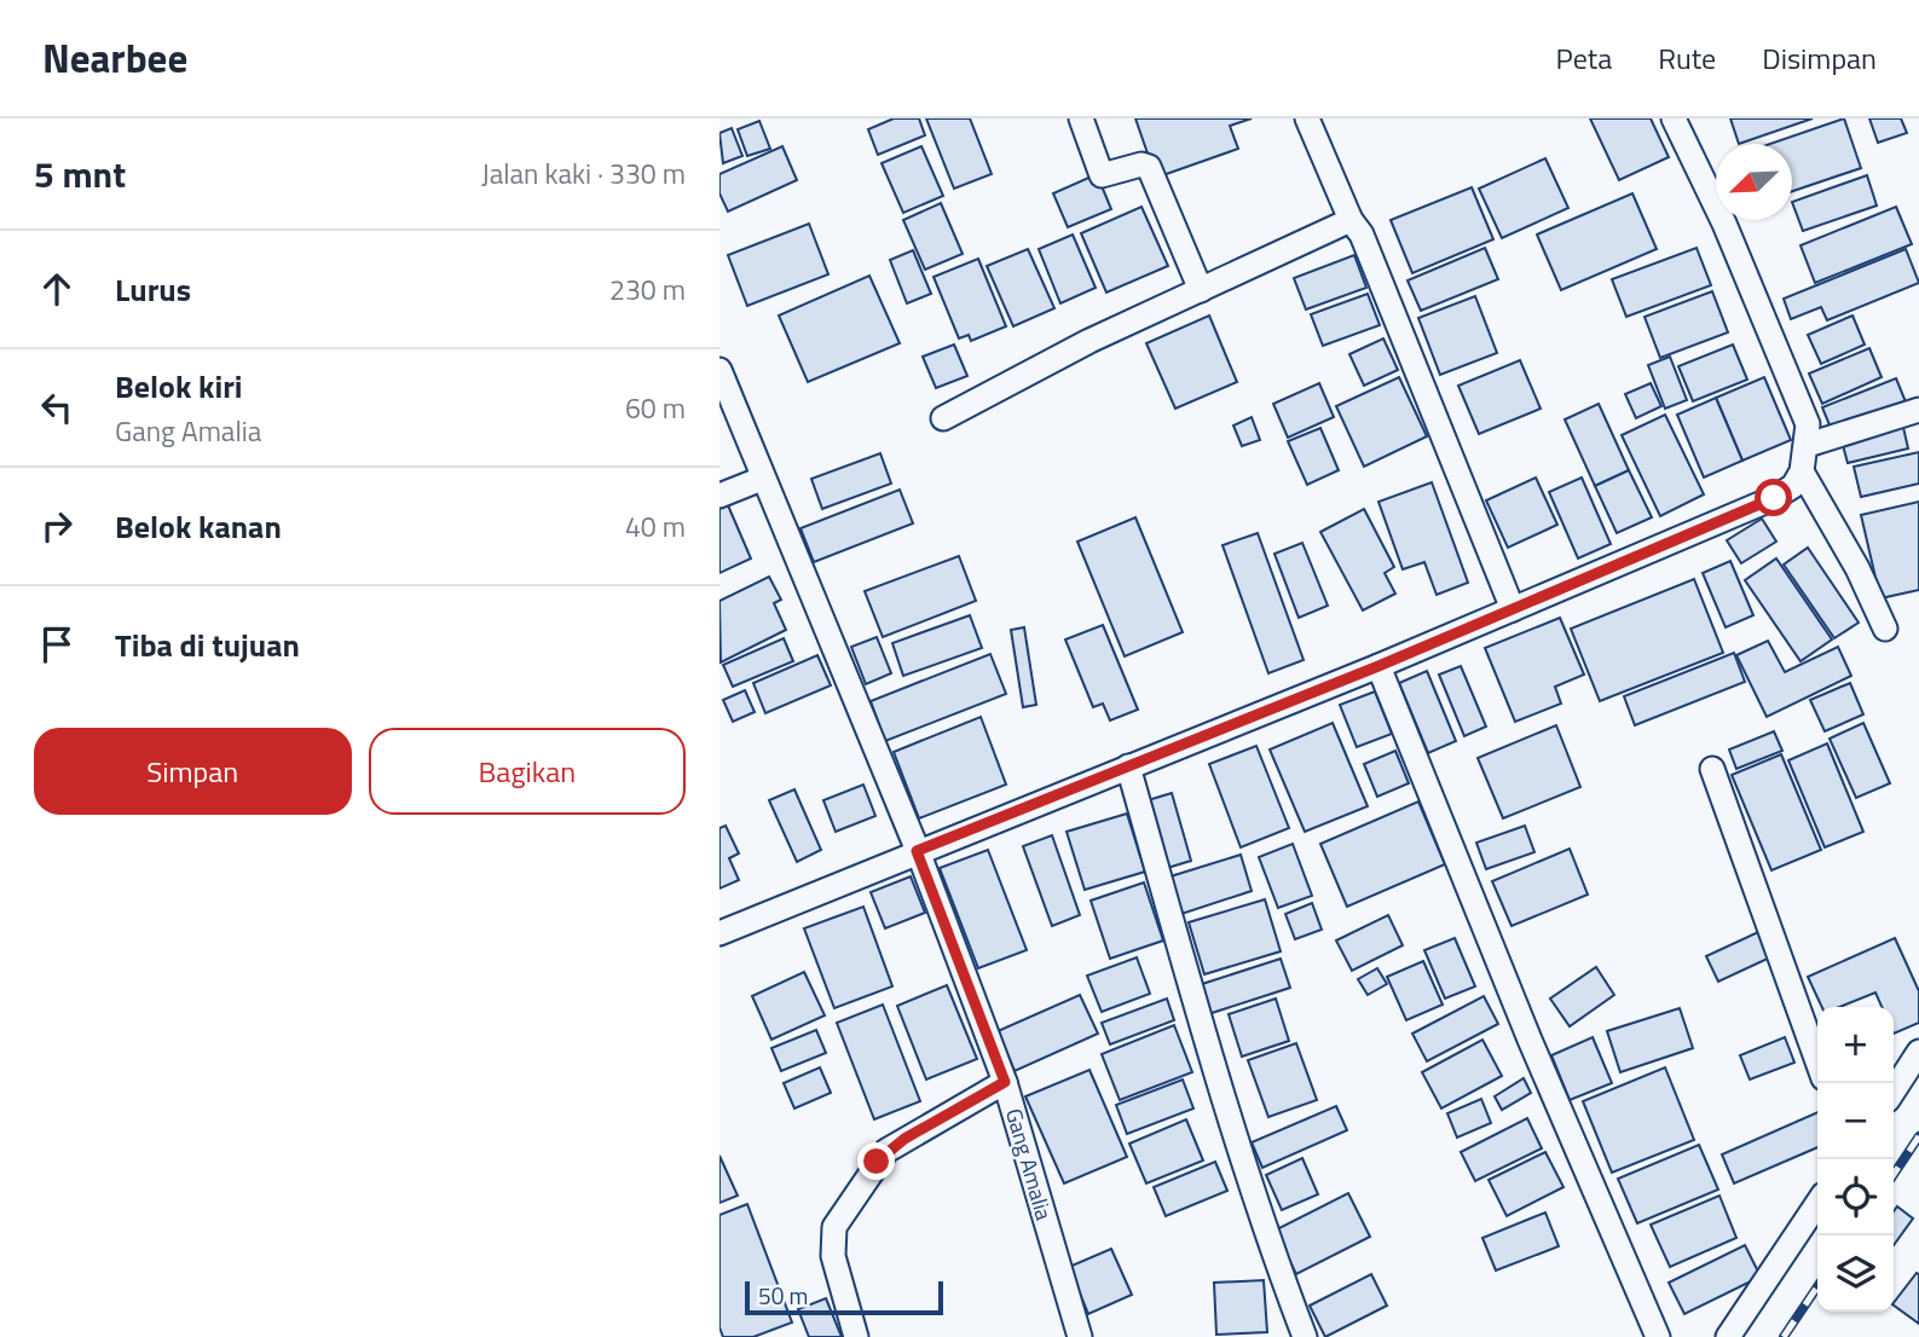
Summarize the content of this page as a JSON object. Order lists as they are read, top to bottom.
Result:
{
  "streets": {
    "street": ["Gang Amalia"]
  },
  "scale_bar": "50 m",
  "north": "bottom left",
  "page": {
    "header": "Nearbee",
    "nav": ["Peta", "Rute", "Disimpan"],
    "heading": ["5 mnt", "Jalan kaki · 330 m"],
    "list": [
      ["Lurus", "230 m"],
      ["Belok kiri", "Gang Amalia", "60 m"],
      ["Belok kanan", "40 m"],
      "Tiba di tujuan"
    ],
    "buttons": ["Simpan", "Bagikan"],
    "map_buttons": ["+", "−"],
    "scale": "50 m"
  }
}
